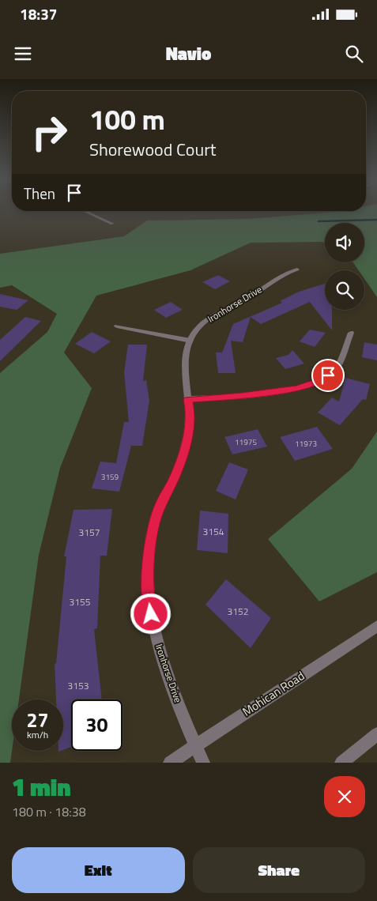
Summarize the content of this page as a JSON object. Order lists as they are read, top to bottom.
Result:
{
  "streets": {
    "street": ["Ironhorse Drive", "Mohican Road"]
  },
  "crossings": [
    ["Ironhorse Drive", "Mohican Road"]
  ],
  "house_numbers": [
    "11975",
    "11973",
    "3159",
    "3154",
    "3157",
    "3155",
    "3152",
    "3153"
  ],
  "page": {
    "status": "18:37",
    "header": "Navio",
    "turn": ["100 m", "Shorewood Court"],
    "then": "Then",
    "speed": "27 km/h",
    "limit": "30",
    "heading": ["1 min", "180 m · 18:38"],
    "buttons": ["Exit", "Share"]
  }
}
